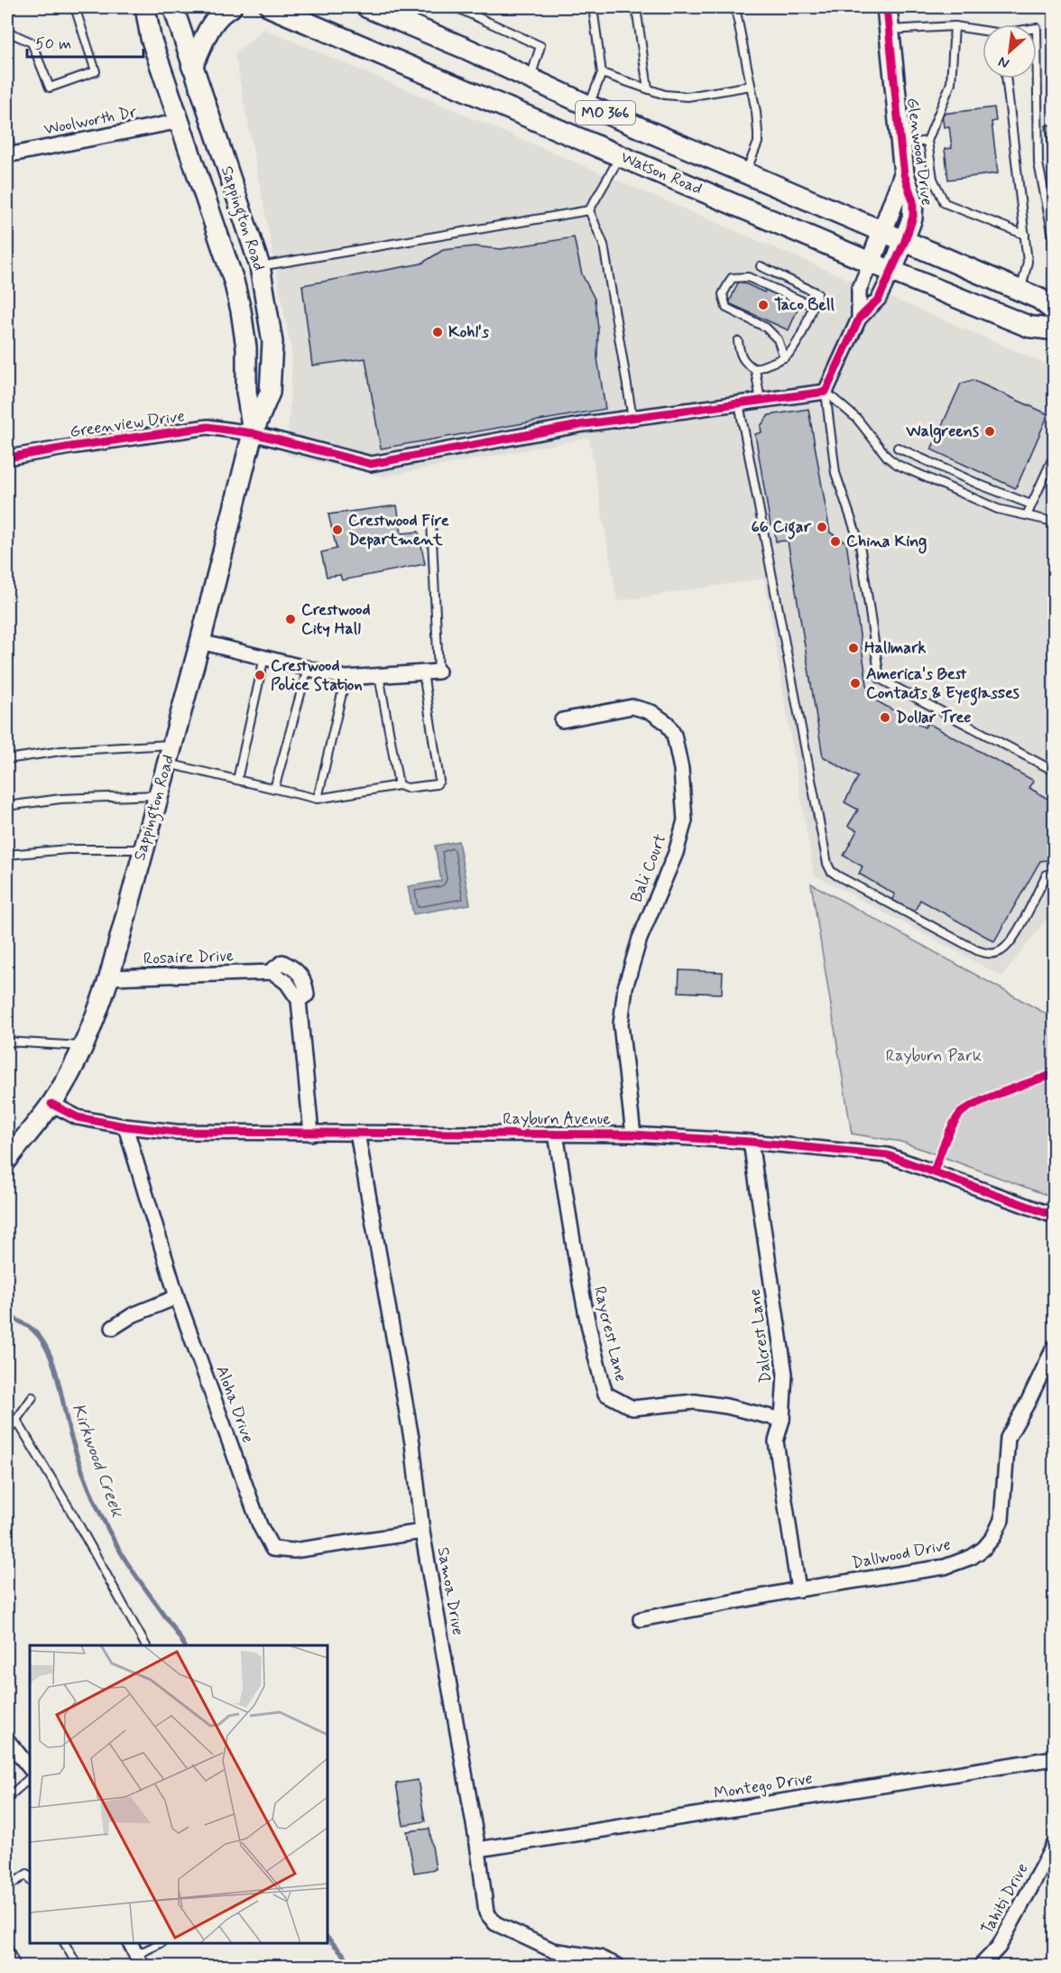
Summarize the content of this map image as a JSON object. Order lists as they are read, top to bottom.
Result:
{
  "streets": {
    "main road": [
      "MO 366",
      "Glenwood Drive",
      "Watson Road",
      "Sappington Road"
    ],
    "street": [
      "Woolworth Dr",
      "Greenview Drive",
      "Bali Court",
      "Rosaire Drive",
      "Rayburn Avenue",
      "Raycrest Lane",
      "Dalcrest Lane",
      "Aloha Drive",
      "Dallwood Drive",
      "Samoa Drive",
      "Montego Drive",
      "Tahiti Drive"
    ]
  },
  "crossings": [
    ["Woolworth Dr", "Sappington Road"],
    ["Glenwood Drive", "Watson Road"],
    ["Sappington Road", "Greenview Drive"],
    ["Sappington Road", "Rosaire Drive"],
    ["Sappington Road", "Rayburn Avenue"],
    ["Bali Court", "Rayburn Avenue"],
    ["Rosaire Drive", "Rayburn Avenue"],
    ["Rayburn Avenue", "Raycrest Lane"],
    ["Rayburn Avenue", "Dalcrest Lane"],
    ["Rayburn Avenue", "Aloha Drive"],
    ["Rayburn Avenue", "Samoa Drive"],
    ["Raycrest Lane", "Dalcrest Lane"],
    ["Dalcrest Lane", "Dallwood Drive"],
    ["Aloha Drive", "Samoa Drive"],
    ["Samoa Drive", "Montego Drive"]
  ],
  "water": ["Kirkwood Creek"],
  "parks": ["Rayburn Park"],
  "places": [
    "Taco Bell",
    "Kohl's",
    "Walgreens",
    "66 Cigar",
    "Crestwood Fire Department",
    "China King",
    "Crestwood City Hall",
    "Hallmark",
    "Crestwood Police Station",
    "America's Best Contacts & Eyeglasses",
    "Dollar Tree"
  ],
  "scale_bar": "50 m",
  "north": "bottom left"
}
